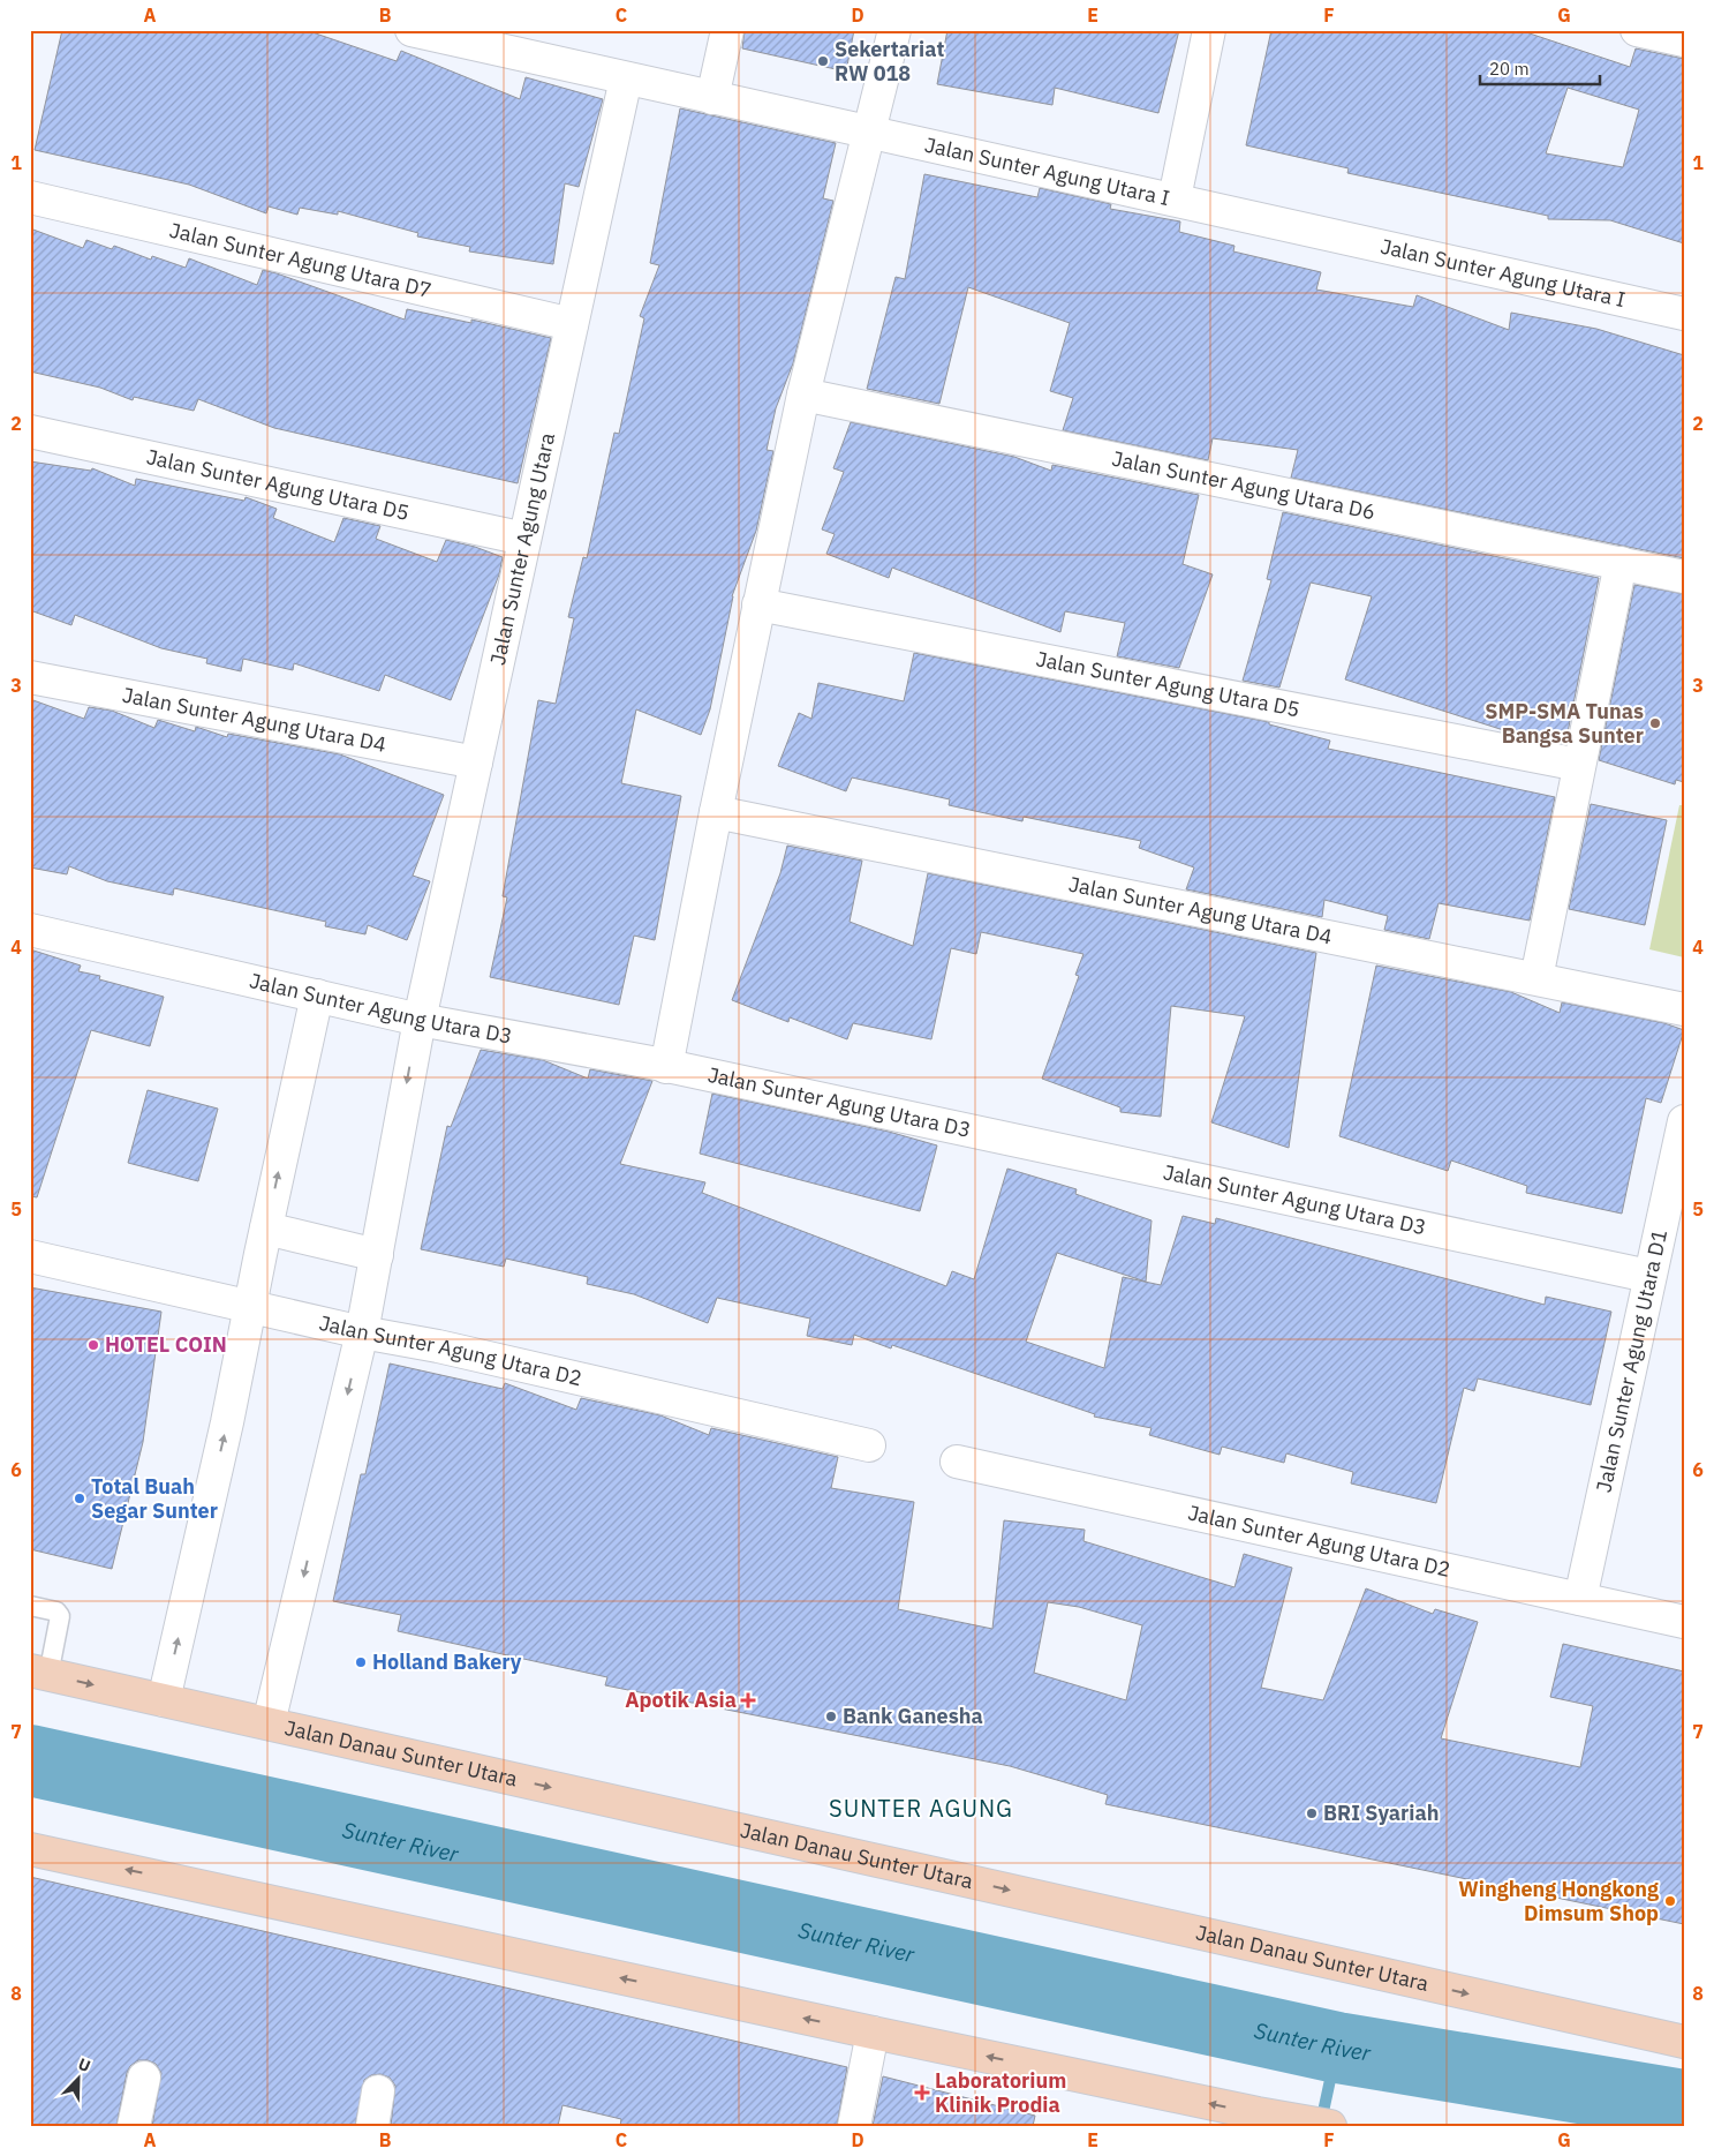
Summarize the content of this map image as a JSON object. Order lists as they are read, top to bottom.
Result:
{
  "streets": {
    "main road": ["Jalan Danau Sunter Utara"],
    "street": [
      "Jalan Sunter Agung Utara I",
      "Jalan Sunter Agung Utara D7",
      "Jalan Sunter Agung Utara D5",
      "Jalan Sunter Agung Utara D6",
      "Jalan Sunter Agung Utara",
      "Jalan Sunter Agung Utara D4",
      "Jalan Sunter Agung Utara D3",
      "Jalan Sunter Agung Utara D2",
      "Jalan Sunter Agung Utara D1"
    ]
  },
  "crossings": [
    ["Jalan Sunter Agung Utara I", "Jalan Sunter Agung Utara"],
    ["Jalan Sunter Agung Utara D7", "Jalan Sunter Agung Utara"],
    ["Jalan Sunter Agung Utara D5", "Jalan Sunter Agung Utara"],
    ["Jalan Sunter Agung Utara", "Jalan Sunter Agung Utara D4"],
    ["Jalan Sunter Agung Utara", "Jalan Sunter Agung Utara D3"],
    ["Jalan Sunter Agung Utara", "Jalan Sunter Agung Utara D2"],
    ["Jalan Sunter Agung Utara", "Jalan Danau Sunter Utara"],
    ["Jalan Sunter Agung Utara D3", "Jalan Sunter Agung Utara D1"],
    ["Jalan Sunter Agung Utara D2", "Jalan Sunter Agung Utara D1"]
  ],
  "districts": ["SUNTER AGUNG"],
  "water": ["Sunter River"],
  "places": {
    "other": [
      "Sekertariat RW 018",
      "SMP-SMA Tunas Bangsa Sunter",
      "HOTEL COIN",
      "Total Buah Segar Sunter",
      "Holland Bakery",
      "Bank Ganesha",
      "BRI Syariah",
      "Wingheng Hongkong Dimsum Shop"
    ],
    "health": ["Apotik Asia", "Laboratorium Klinik Prodia"]
  },
  "scale_bar": "20 m",
  "north": "top right",
  "grid": {
    "columns": [
      "A",
      "B",
      "C",
      "D",
      "E",
      "F",
      "G"
    ],
    "rows": [
      "1",
      "2",
      "3",
      "4",
      "5",
      "6",
      "7",
      "8"
    ]
  }
}
